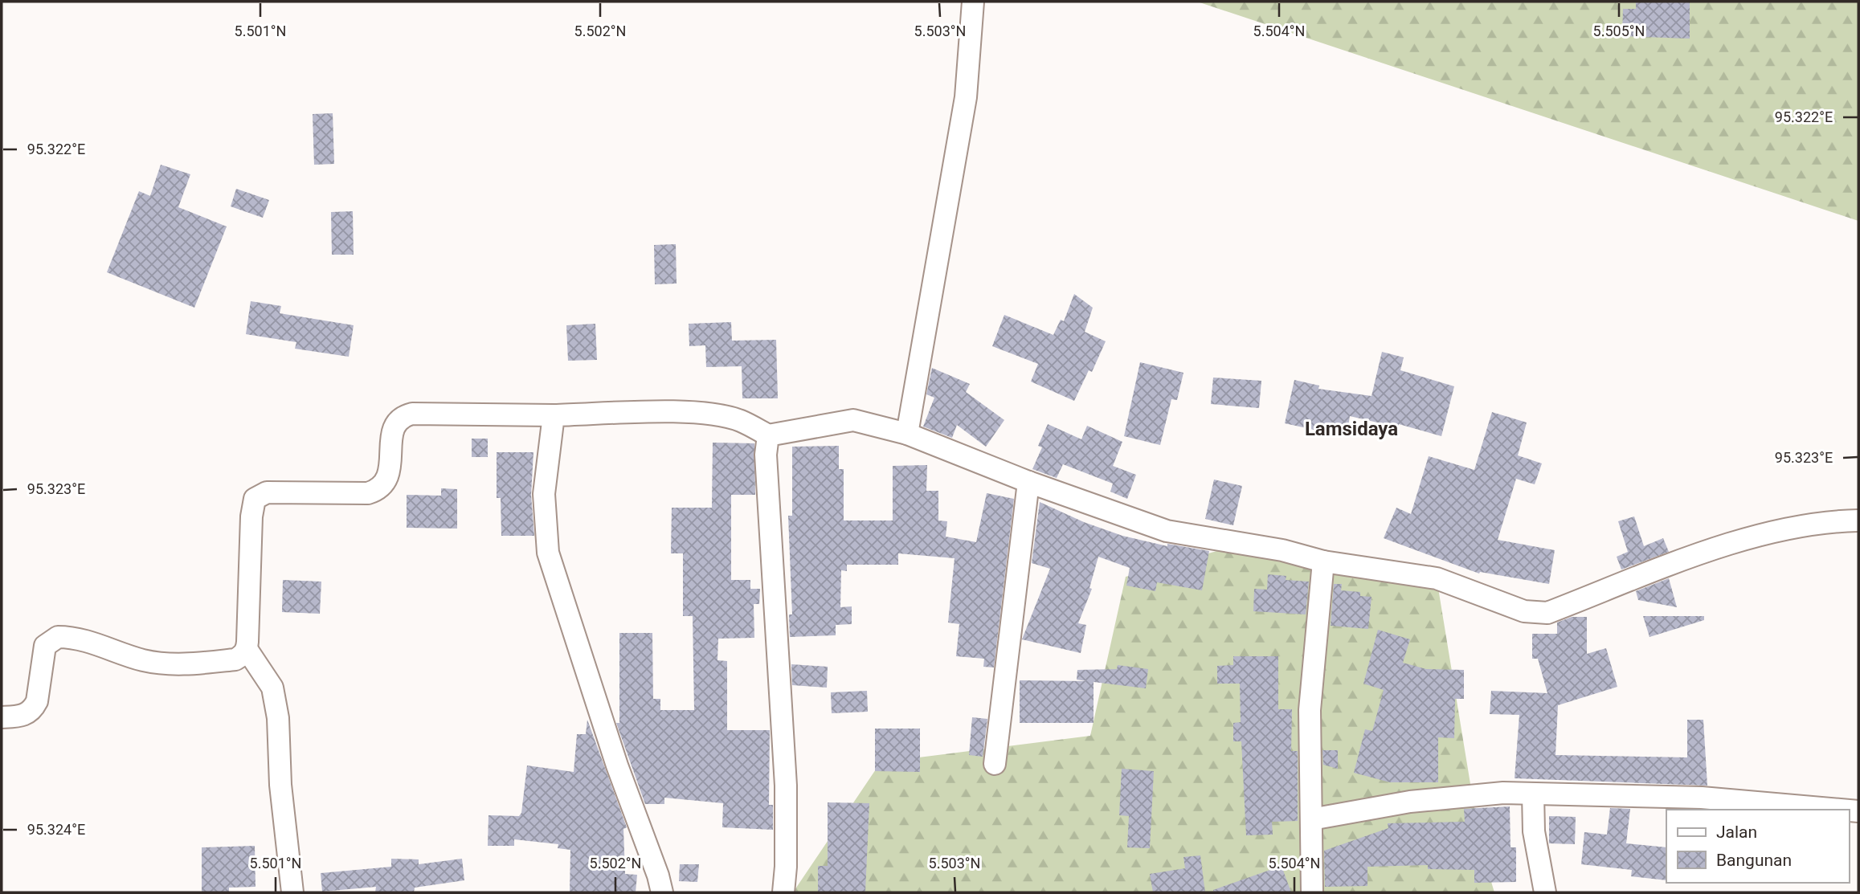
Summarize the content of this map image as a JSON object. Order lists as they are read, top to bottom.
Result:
{
  "districts": ["Lamsidaya"],
  "legend": ["Jalan", "Bangunan"],
  "coordinates": [
    "5.501°N",
    "5.502°N",
    "5.503°N",
    "5.504°N",
    "5.505°N",
    "95.322°E",
    "95.323°E",
    "95.324°E"
  ]
}
